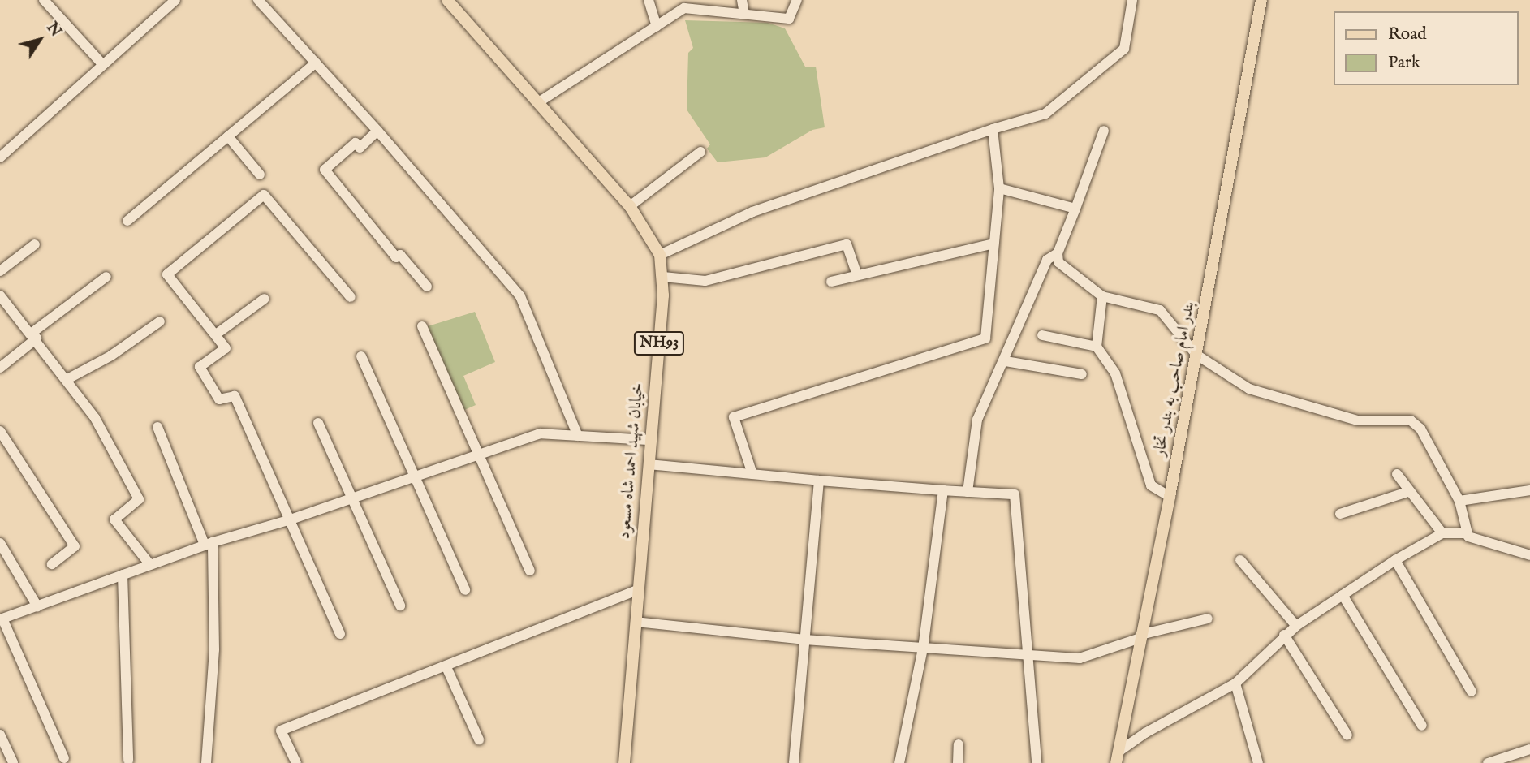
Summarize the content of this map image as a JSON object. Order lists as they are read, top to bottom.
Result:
{
  "streets": {
    "main road": ["NH93", "بندر امام صاحب به بندر تخار", "خیابان شهید احمد شاه مسعود"]
  },
  "legend": ["Road", "Park"],
  "north": "top right"
}
